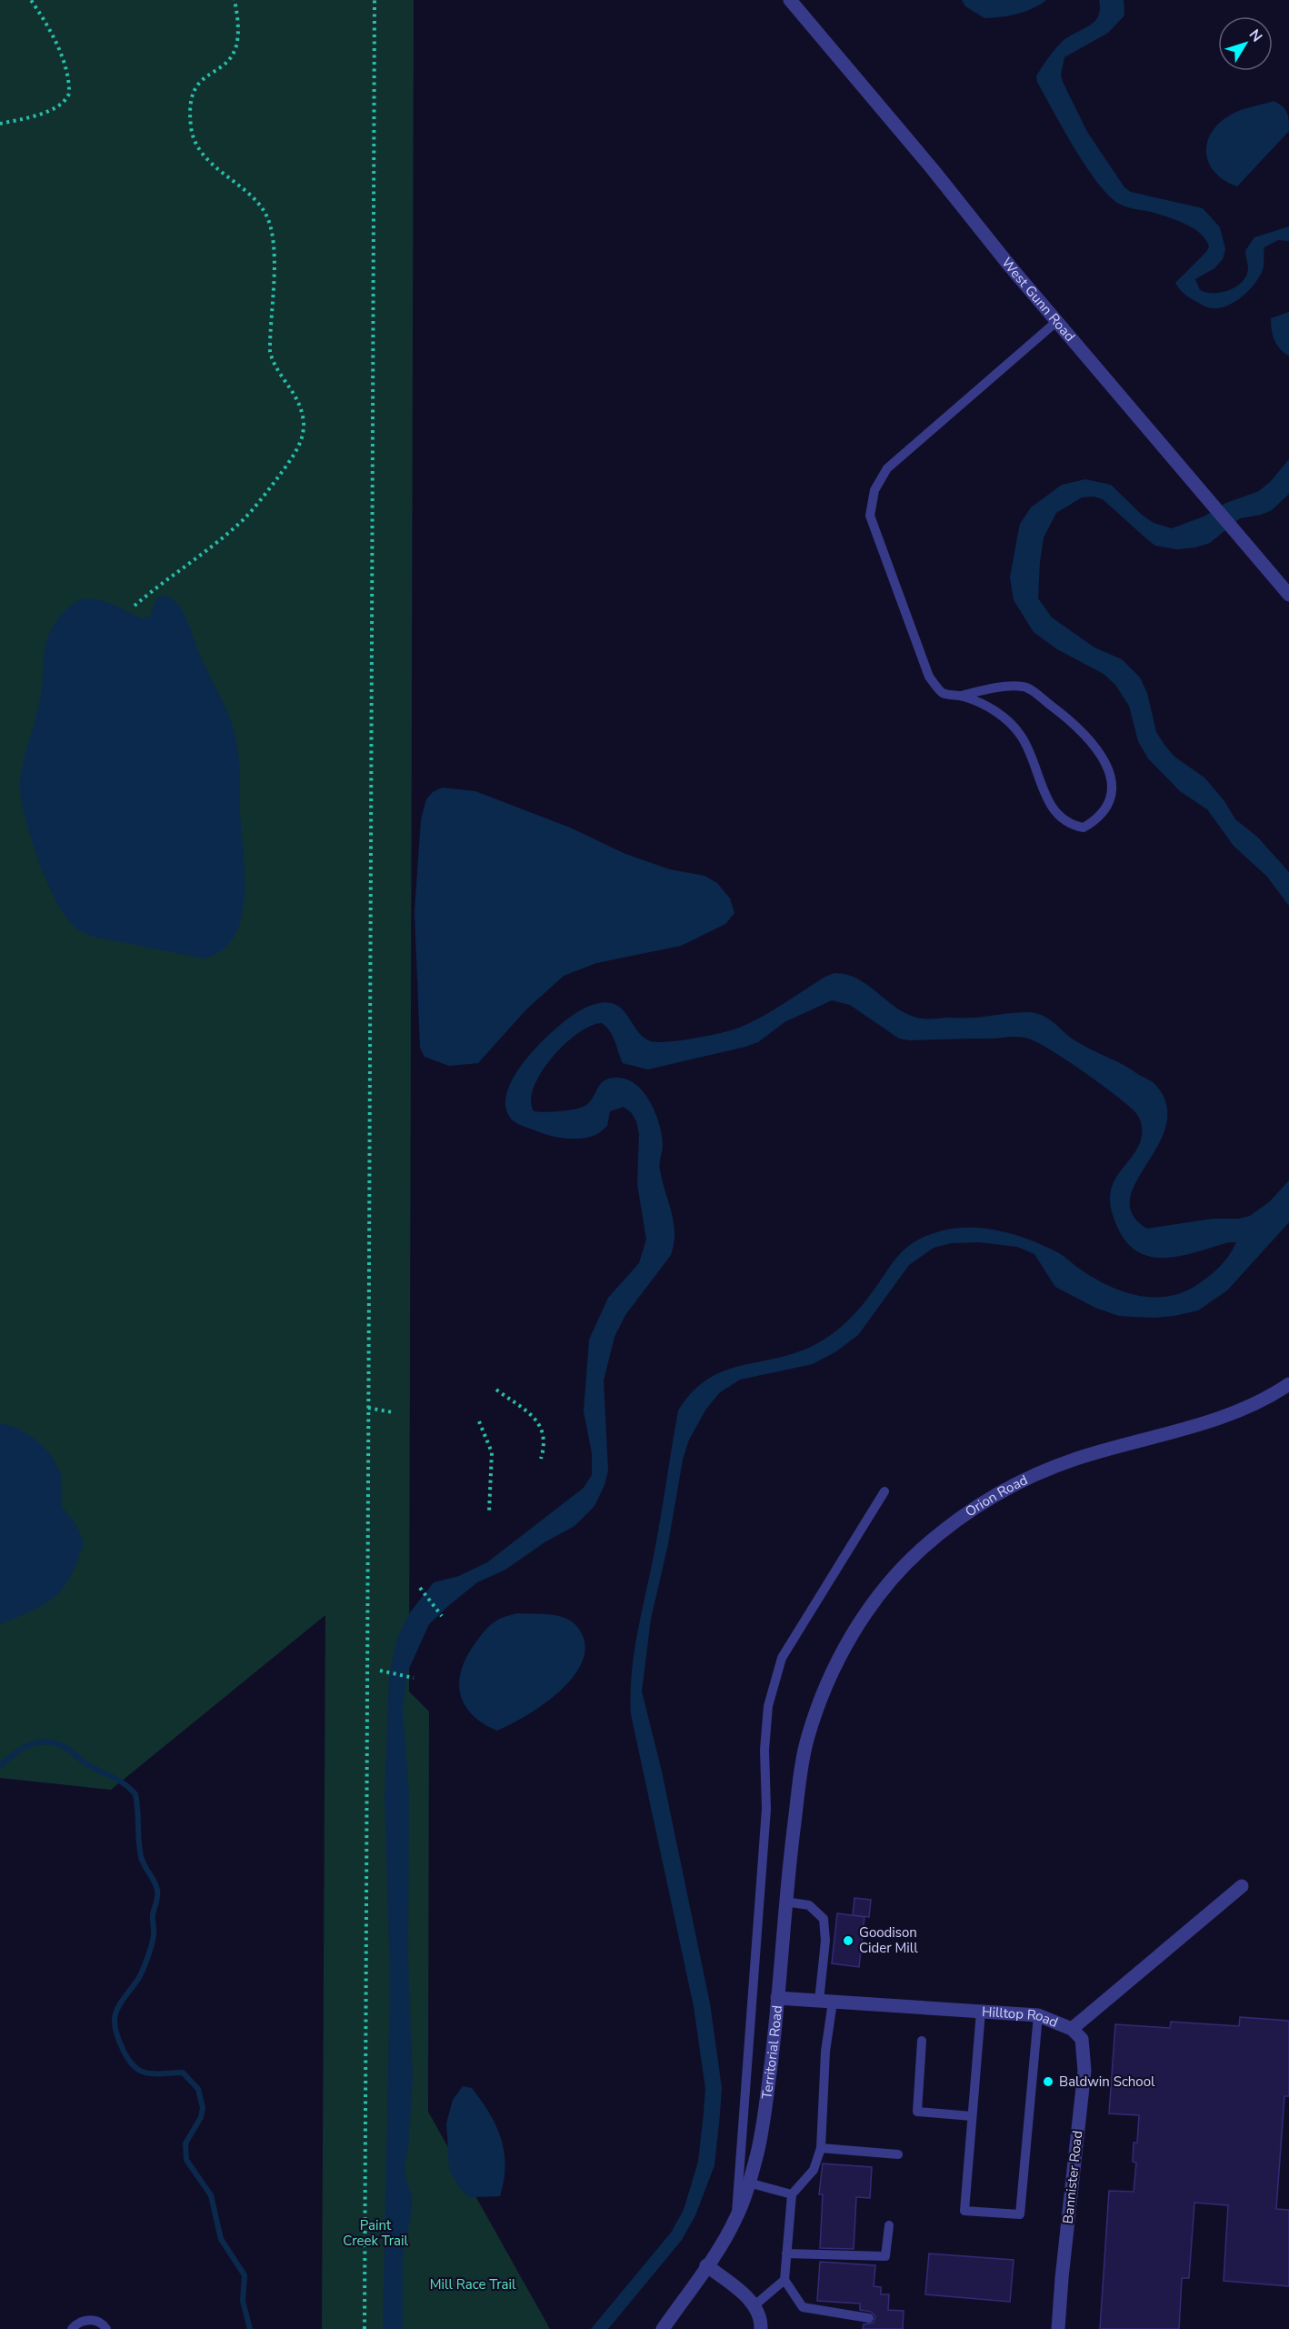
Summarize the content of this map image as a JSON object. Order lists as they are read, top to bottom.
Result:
{
  "streets": {
    "street": [
      "West Gunn Road",
      "Orion Road",
      "Hilltop Road",
      "Territorial Road",
      "Bannister Road"
    ]
  },
  "crossings": [
    ["Orion Road", "Territorial Road"],
    ["Hilltop Road", "Territorial Road"],
    ["Hilltop Road", "Bannister Road"]
  ],
  "parks": ["Paint Creek Trail", "Mill Race Trail"],
  "places": ["Goodison Cider Mill", "Baldwin School"],
  "north": "top right"
}
